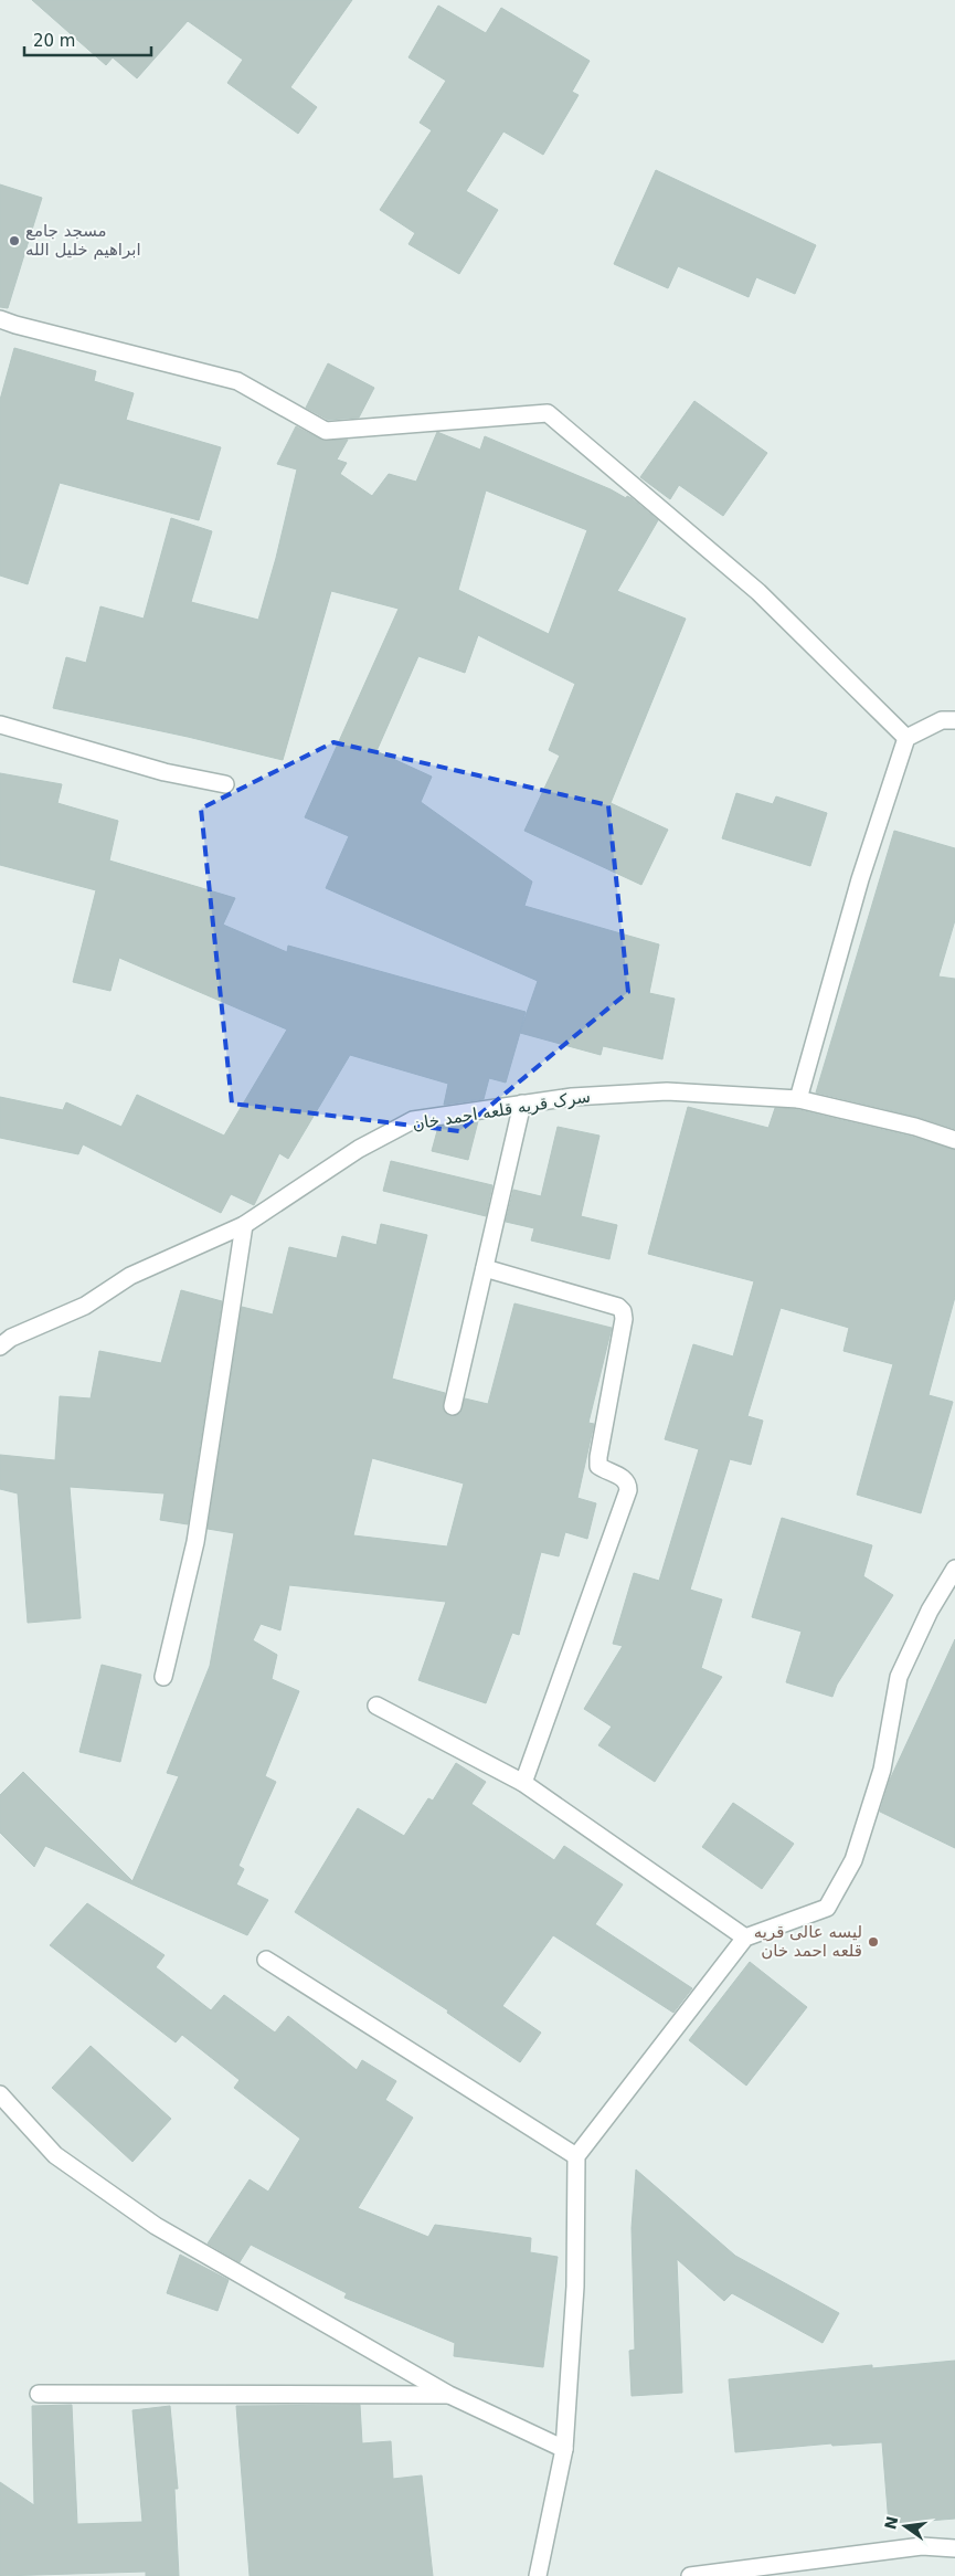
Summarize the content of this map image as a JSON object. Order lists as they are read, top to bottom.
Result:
{
  "streets": {
    "street": ["سرک قریه قلعه احمد خان"]
  },
  "places": ["مسجد جامع ابراهیم خلیل الله", "لیسه عالی قریه قلعه احمد خان"],
  "scale_bar": "20 m",
  "north": "left"
}
